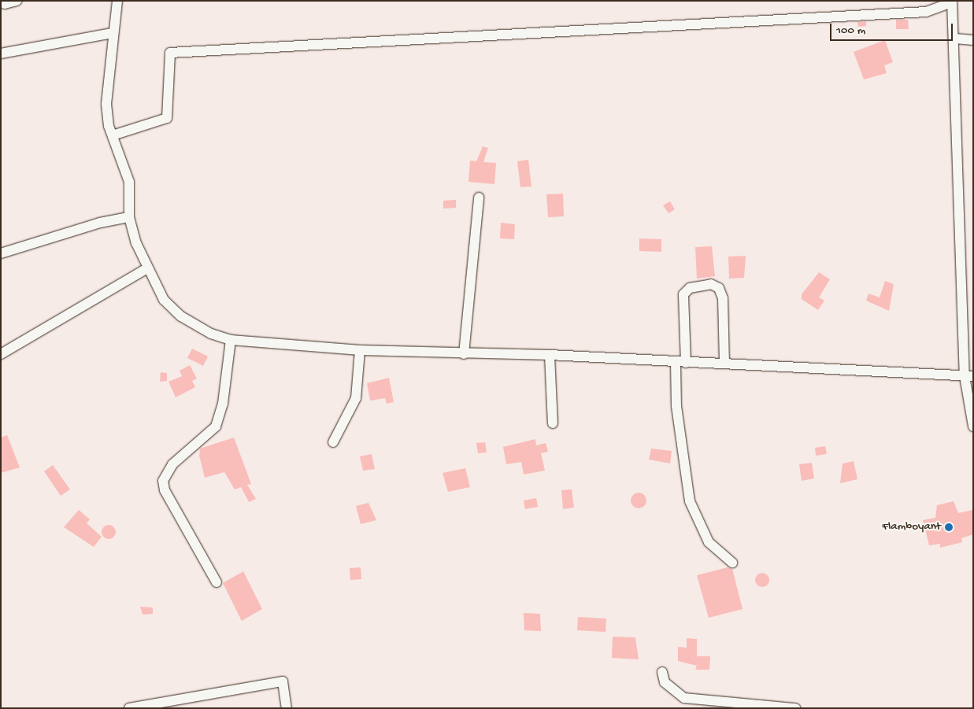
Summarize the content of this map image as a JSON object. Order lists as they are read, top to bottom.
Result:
{
  "places": ["Flamboyant"],
  "scale_bar": "100 m"
}
